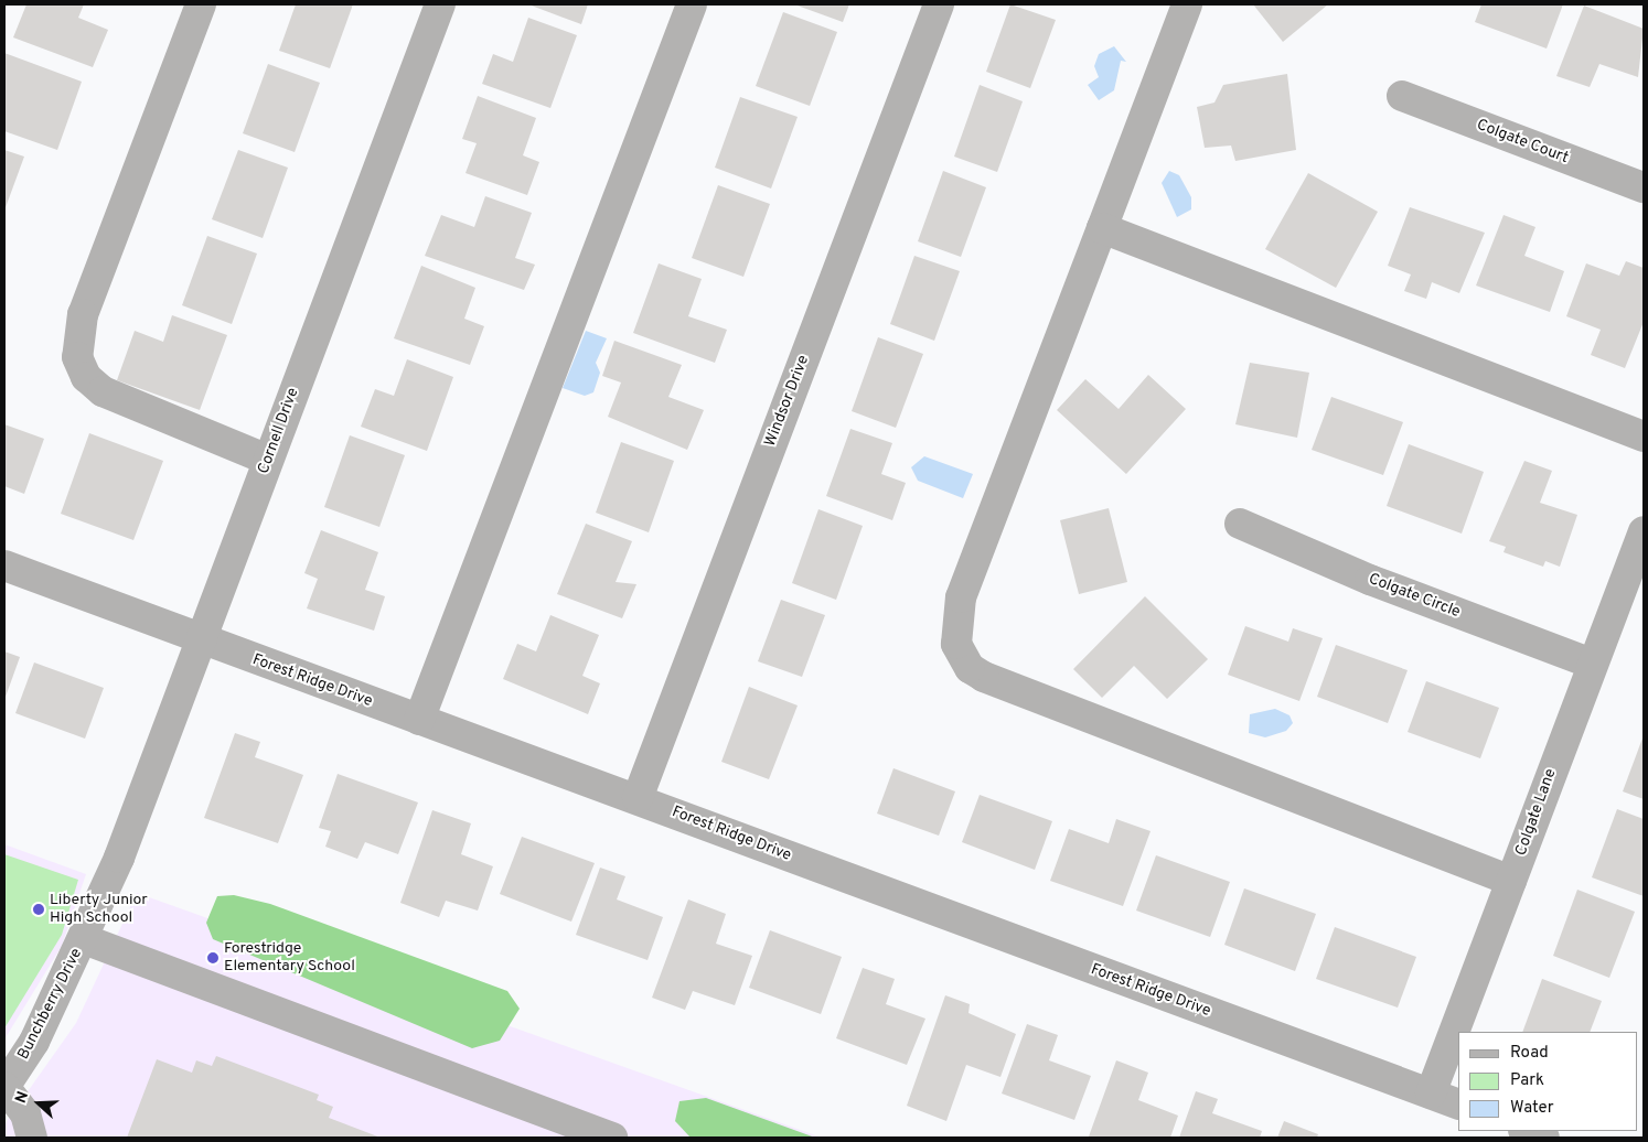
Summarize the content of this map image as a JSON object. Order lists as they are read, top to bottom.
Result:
{
  "streets": {
    "street": [
      "Colgate Court",
      "Windsor Drive",
      "Cornell Drive",
      "Colgate Circle",
      "Forest Ridge Drive",
      "Colgate Lane",
      "Bunchberry Drive"
    ]
  },
  "crossings": [
    ["Windsor Drive", "Forest Ridge Drive"],
    ["Cornell Drive", "Forest Ridge Drive"],
    ["Cornell Drive", "Bunchberry Drive"],
    ["Colgate Circle", "Colgate Lane"],
    ["Forest Ridge Drive", "Colgate Lane"]
  ],
  "places": ["Liberty Junior High School", "Forestridge Elementary School"],
  "legend": ["Road", "Park", "Water"],
  "north": "left"
}
